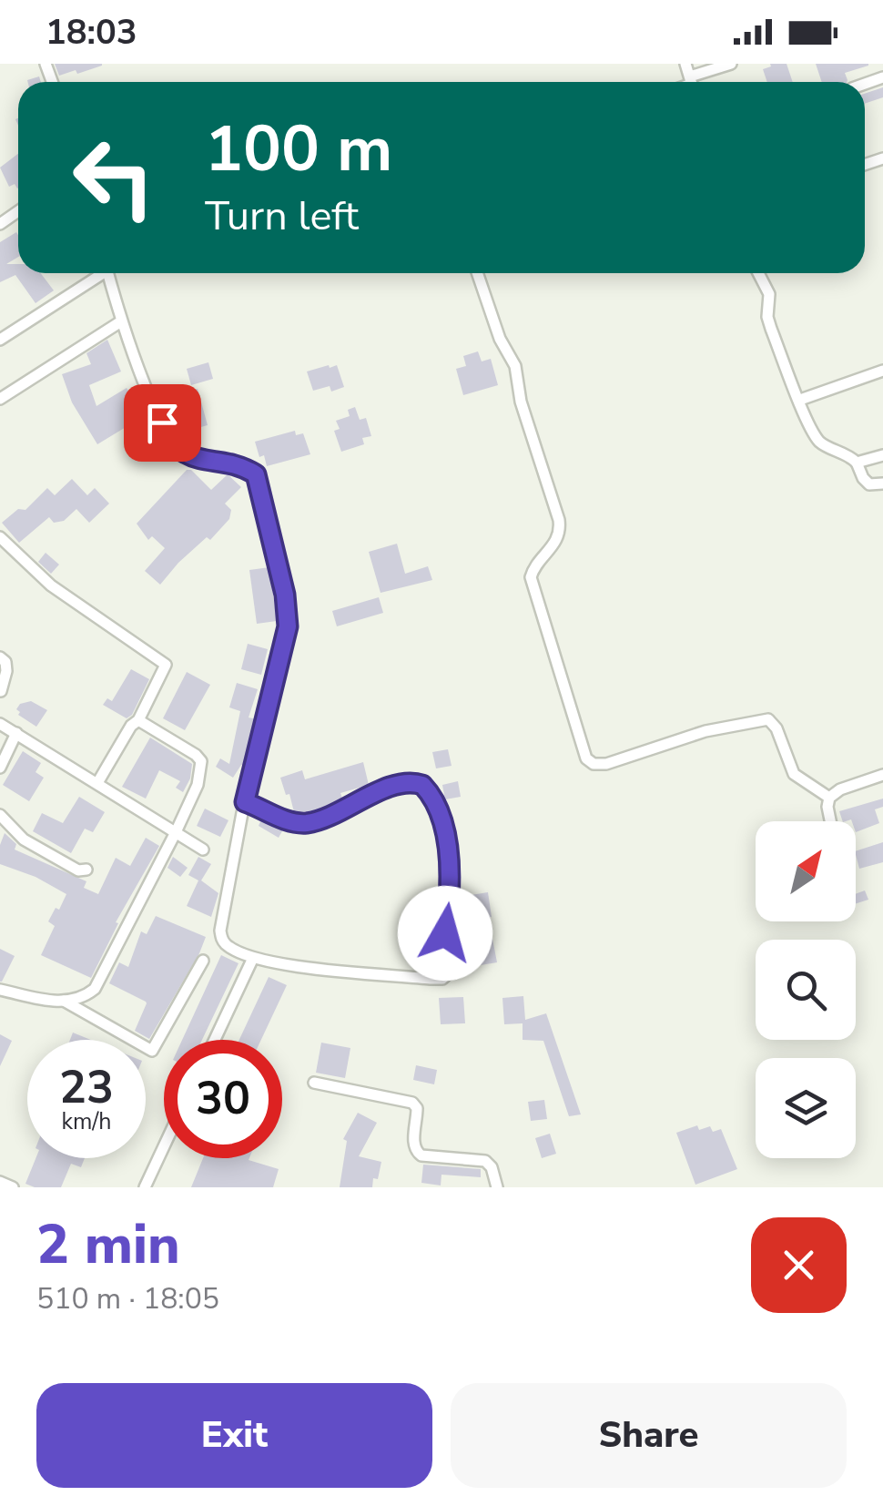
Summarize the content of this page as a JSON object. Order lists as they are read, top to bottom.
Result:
{
  "north": "top right",
  "page": {
    "status": "18:03",
    "turn": ["100 m", "Turn left"],
    "speed": "23 km/h",
    "limit": "30",
    "heading": ["2 min", "510 m · 18:05"],
    "buttons": ["Exit", "Share"]
  }
}
